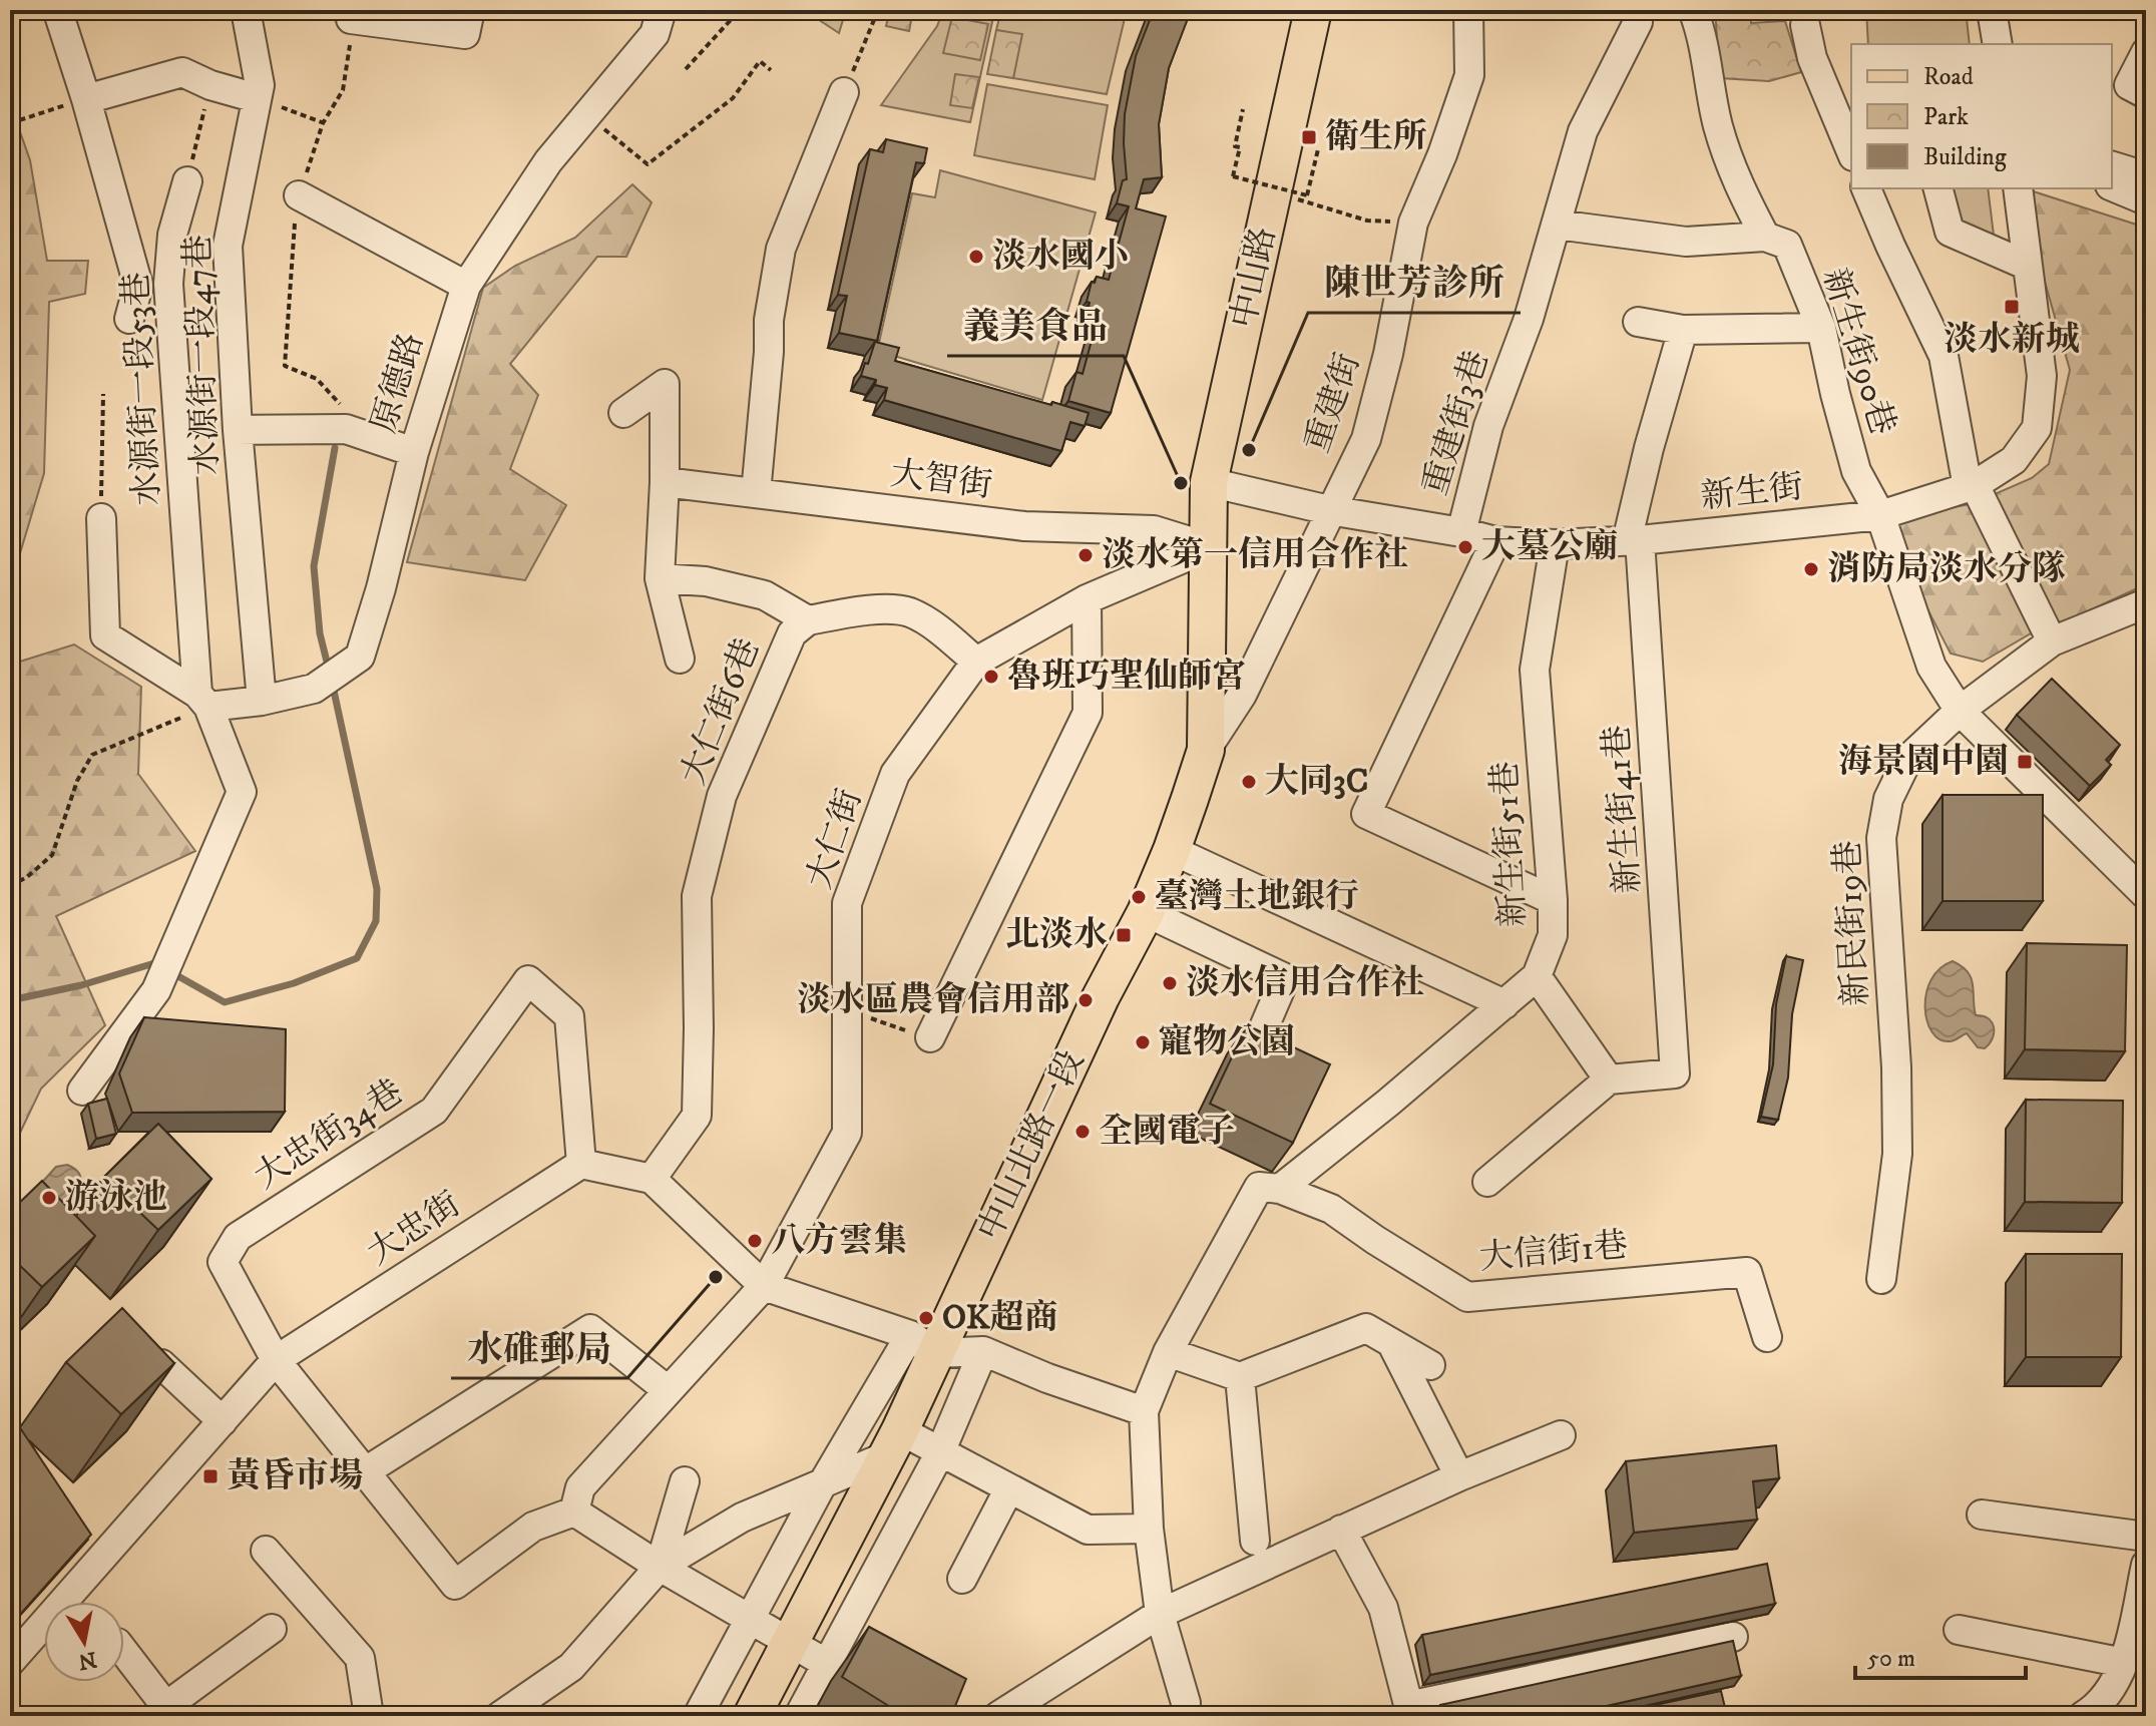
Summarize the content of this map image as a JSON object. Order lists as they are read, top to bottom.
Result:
{
  "streets": {
    "main road": ["中山路", "中山北路一段"],
    "street": [
      "新生街90巷",
      "水源街一段47巷",
      "原德路",
      "水源街一段53巷",
      "重建街",
      "重建街3巷",
      "大智街",
      "新生街",
      "大仁街6巷",
      "新生街41巷",
      "大仁街",
      "新生街51巷",
      "新民街19巷",
      "大忠街34巷",
      "大忠街",
      "大信街1巷"
    ]
  },
  "crossings": [
    ["中山路", "大智街"],
    ["中山路", "新生街"],
    ["中山路", "大仁街"],
    ["中山路", "中山北路一段"],
    ["新生街90巷", "新生街"],
    ["新生街90巷", "新民街19巷"],
    ["水源街一段47巷", "原德路"],
    ["原德路", "水源街一段53巷"],
    ["重建街", "新生街"],
    ["重建街", "中山北路一段"],
    ["重建街3巷", "新生街"],
    ["大智街", "大仁街"],
    ["大智街", "中山北路一段"],
    ["新生街", "新生街41巷"],
    ["新生街", "新生街51巷"],
    ["大仁街", "中山北路一段"],
    ["新生街51巷", "大信街1巷"],
    ["大忠街34巷", "大忠街"]
  ],
  "places": {
    "transit": [
      "衛生所",
      "淡水新城",
      "海景園中園",
      "北淡水",
      "黃昏市場"
    ],
    "other": [
      "淡水國小",
      "陳世芳診所",
      "義美食品",
      "大墓公廟",
      "淡水第一信用合作社",
      "消防局淡水分隊",
      "魯班巧聖仙師宮",
      "大同3C",
      "臺灣土地銀行",
      "淡水信用合作社",
      "淡水區農會信用部",
      "寵物公園",
      "全國電子",
      "游泳池",
      "八方雲集",
      "水碓郵局",
      "OK超商"
    ]
  },
  "legend": ["Road", "Park", "Building"],
  "scale_bar": "50 m",
  "north": "bottom"
}
